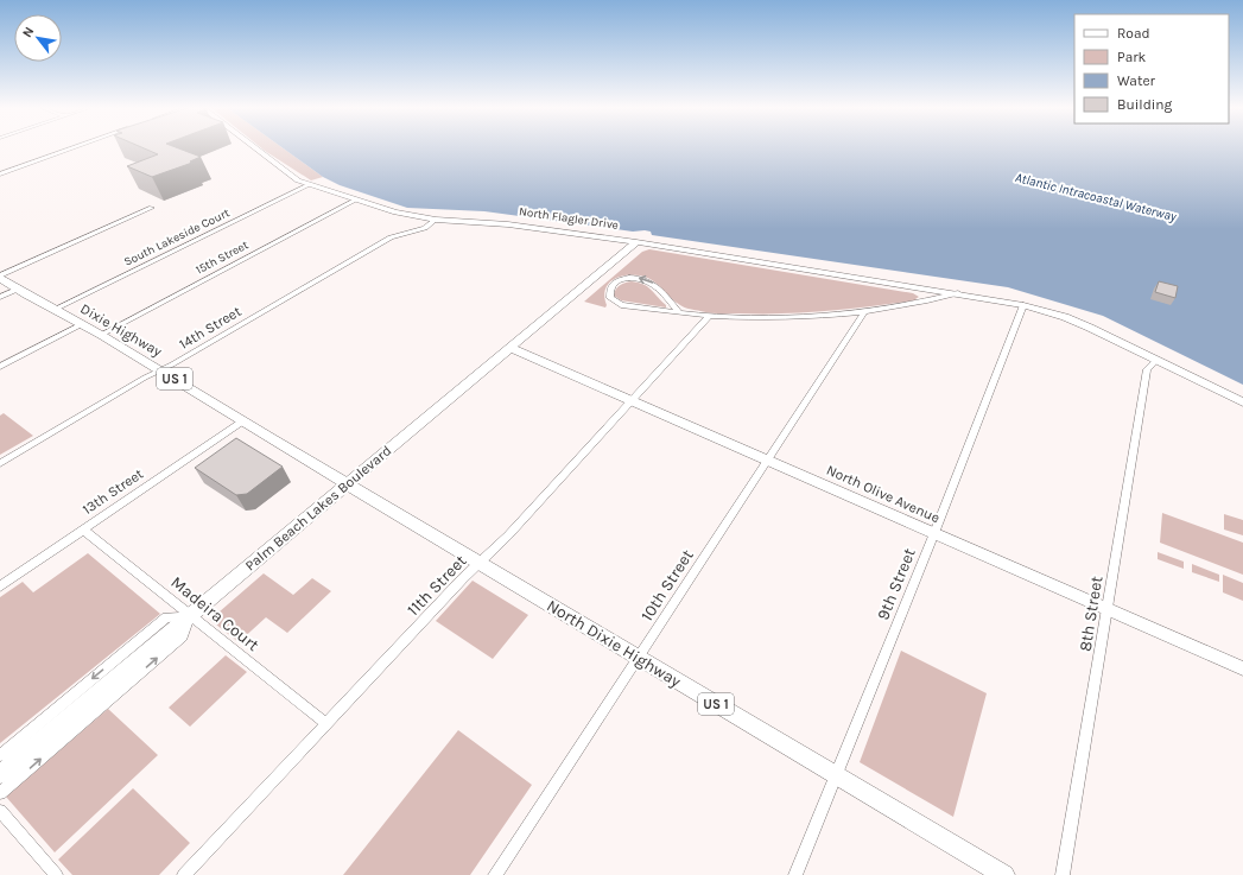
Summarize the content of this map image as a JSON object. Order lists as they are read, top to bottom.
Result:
{
  "streets": {
    "main road": [
      "Dixie Highway",
      "US 1",
      "Palm Beach Lakes Boulevard",
      "North Dixie Highway"
    ],
    "street": [
      "North Flagler Drive",
      "South Lakeside Court",
      "15th Street",
      "14th Street",
      "13th Street",
      "North Olive Avenue",
      "9th Street",
      "11th Street",
      "10th Street",
      "Madeira Court",
      "8th Street"
    ]
  },
  "crossings": [
    ["North Flagler Drive", "South Lakeside Court"],
    ["North Flagler Drive", "15th Street"],
    ["North Flagler Drive", "14th Street"],
    ["North Flagler Drive", "Palm Beach Lakes Boulevard"],
    ["North Flagler Drive", "9th Street"],
    ["North Flagler Drive", "11th Street"],
    ["North Flagler Drive", "10th Street"],
    ["North Flagler Drive", "8th Street"],
    ["South Lakeside Court", "Dixie Highway"],
    ["15th Street", "Dixie Highway"],
    ["14th Street", "Dixie Highway"],
    ["Dixie Highway", "13th Street"],
    ["Dixie Highway", "Palm Beach Lakes Boulevard"],
    ["Dixie Highway", "North Dixie Highway"],
    ["13th Street", "Madeira Court"],
    ["North Olive Avenue", "Palm Beach Lakes Boulevard"],
    ["North Olive Avenue", "9th Street"],
    ["North Olive Avenue", "11th Street"],
    ["North Olive Avenue", "10th Street"],
    ["North Olive Avenue", "8th Street"],
    ["Palm Beach Lakes Boulevard", "Madeira Court"],
    ["Palm Beach Lakes Boulevard", "North Dixie Highway"],
    ["9th Street", "North Dixie Highway"],
    ["11th Street", "Madeira Court"],
    ["11th Street", "North Dixie Highway"],
    ["10th Street", "North Dixie Highway"]
  ],
  "water": ["Atlantic Intracoastal Waterway"],
  "legend": [
    "Road",
    "Park",
    "Water",
    "Building"
  ],
  "north": "top left"
}
